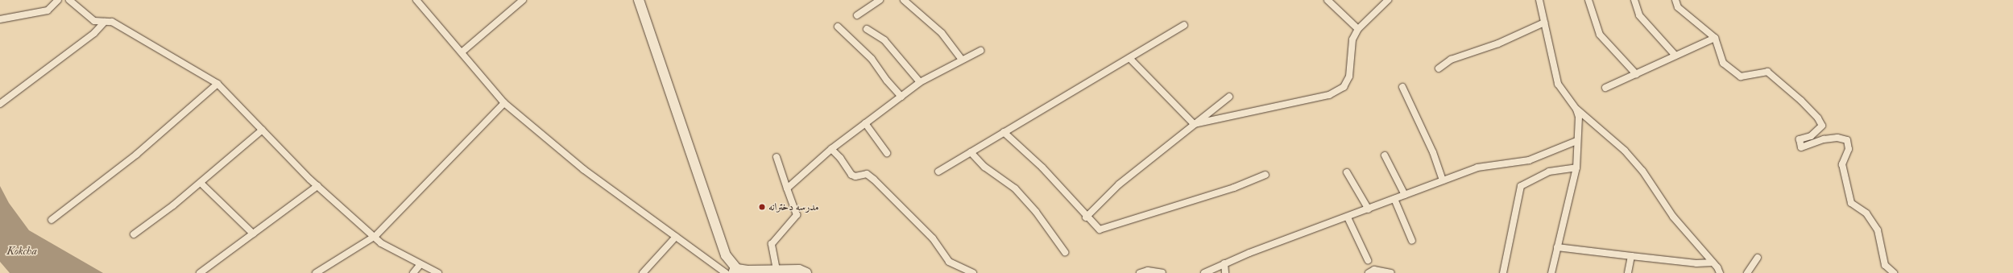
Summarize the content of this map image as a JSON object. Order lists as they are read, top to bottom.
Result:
{
  "water": ["Kokcha"],
  "places": ["مدرسه دخترانه"]
}
